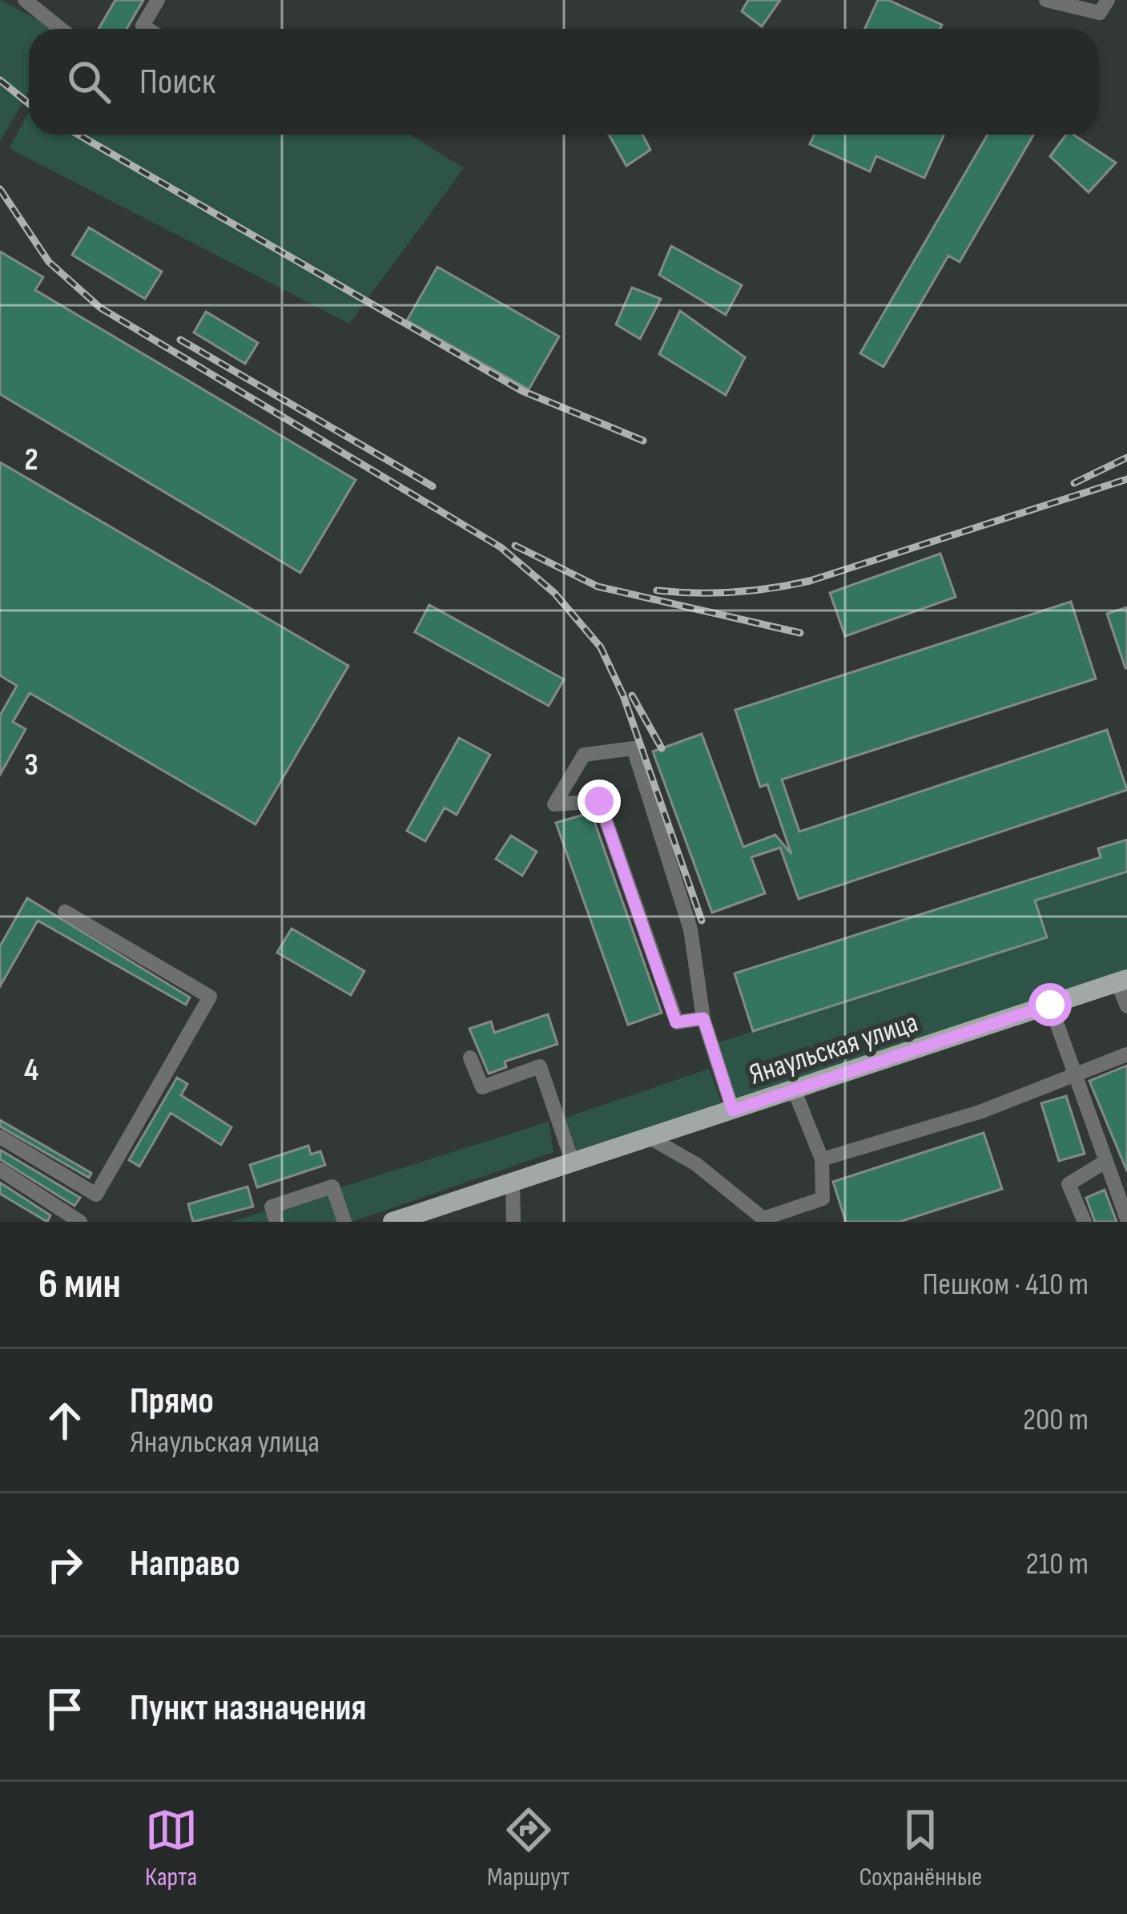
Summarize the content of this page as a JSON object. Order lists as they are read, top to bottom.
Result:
{
  "streets": {
    "main road": ["Янаульская улица"]
  },
  "page": {
    "search": "Поиск",
    "heading": ["6 мин", "Пешком · 410 m"],
    "list": [
      ["Прямо", "Янаульская улица", "200 m"],
      ["Направо", "210 m"],
      "Пункт назначения"
    ],
    "nav": ["Карта", "Маршрут", "Сохранённые"]
  },
  "grid": {
    "rows": ["2", "3", "4"]
  }
}
